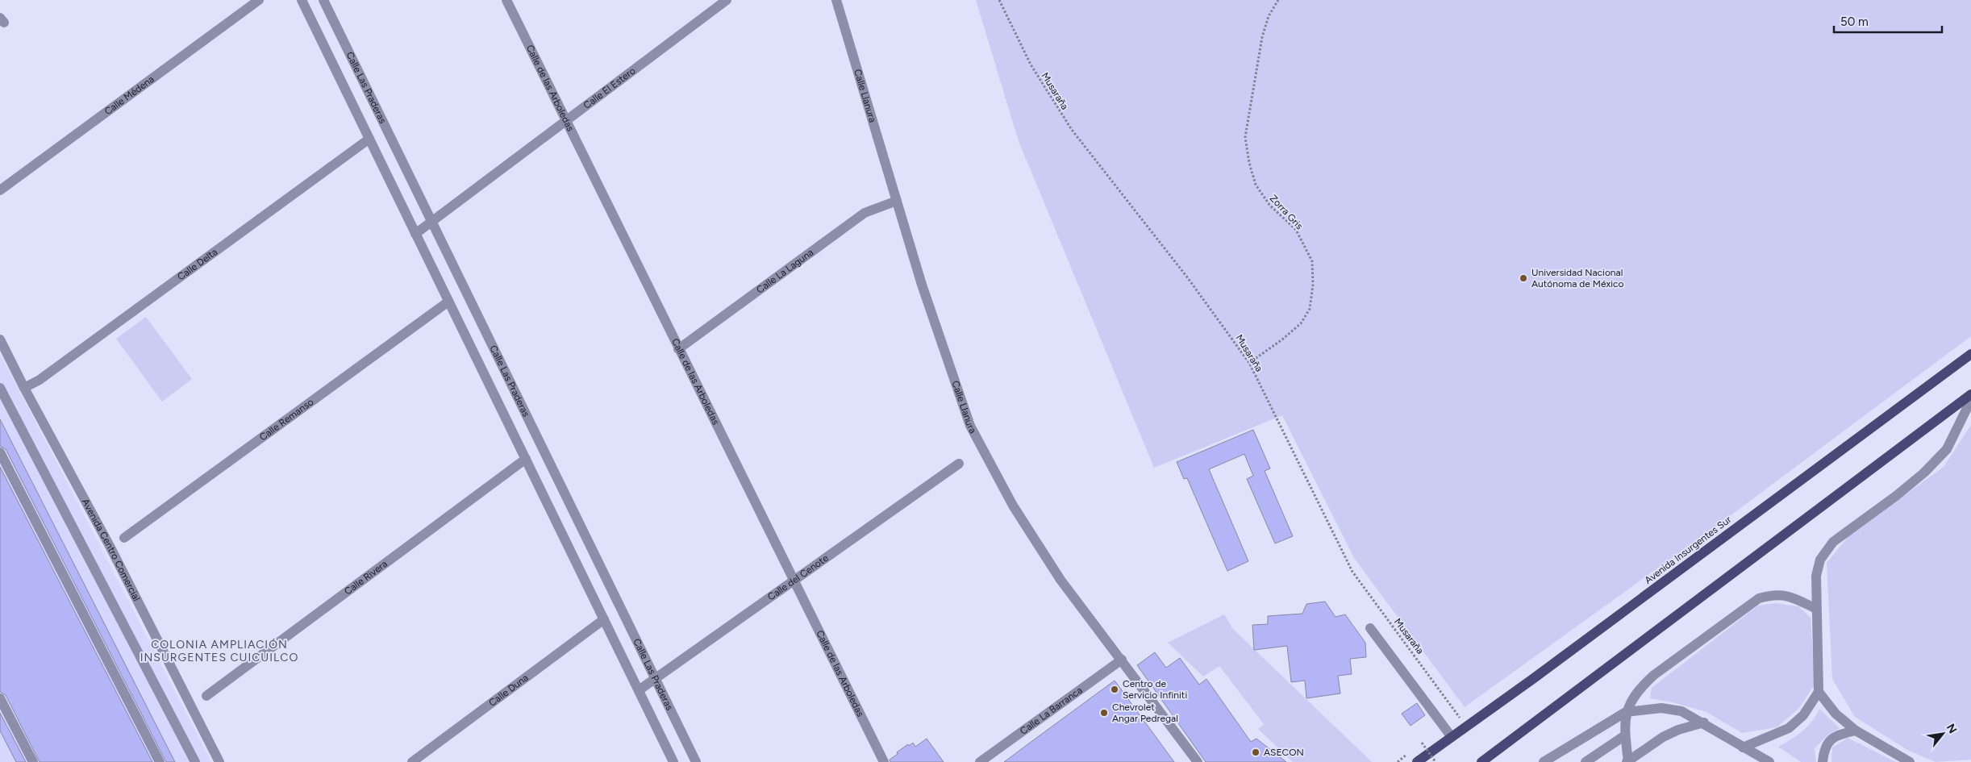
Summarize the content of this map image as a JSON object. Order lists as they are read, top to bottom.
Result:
{
  "streets": {
    "main road": ["Avenida Insurgentes Sur"],
    "street": [
      "Calle Las Praderas",
      "Calle El Estero",
      "Calle de las Arboledas",
      "Calle Médena",
      "Calle Llanura",
      "Calle Delta",
      "Calle La Laguna",
      "Calle Remanso",
      "Avenida Centro Comercial",
      "Calle Rivera",
      "Calle del Cenote",
      "Calle Duna",
      "Calle La Barranca"
    ],
    "path": ["Musaraña", "Zorra Gris"]
  },
  "crossings": [
    ["Calle Las Praderas", "Calle El Estero"],
    ["Calle Las Praderas", "Calle Delta"],
    ["Calle Las Praderas", "Calle Remanso"],
    ["Calle Las Praderas", "Calle Rivera"],
    ["Calle Las Praderas", "Calle del Cenote"],
    ["Calle Las Praderas", "Calle Duna"],
    ["Calle El Estero", "Calle de las Arboledas"],
    ["Calle de las Arboledas", "Calle La Laguna"],
    ["Calle de las Arboledas", "Calle del Cenote"],
    ["Musaraña", "Zorra Gris"],
    ["Musaraña", "Avenida Insurgentes Sur"],
    ["Calle Llanura", "Calle La Laguna"],
    ["Calle Llanura", "Calle La Barranca"],
    ["Calle Delta", "Avenida Centro Comercial"]
  ],
  "districts": ["COLONIA AMPLIACIÓN INSURGENTES CUICUILCO"],
  "places": [
    "Universidad Nacional Autónoma de México",
    "Centro de Servicio Infiniti",
    "Chevrolet Angar Pedregal",
    "ASECON"
  ],
  "scale_bar": "50 m",
  "north": "top right"
}
